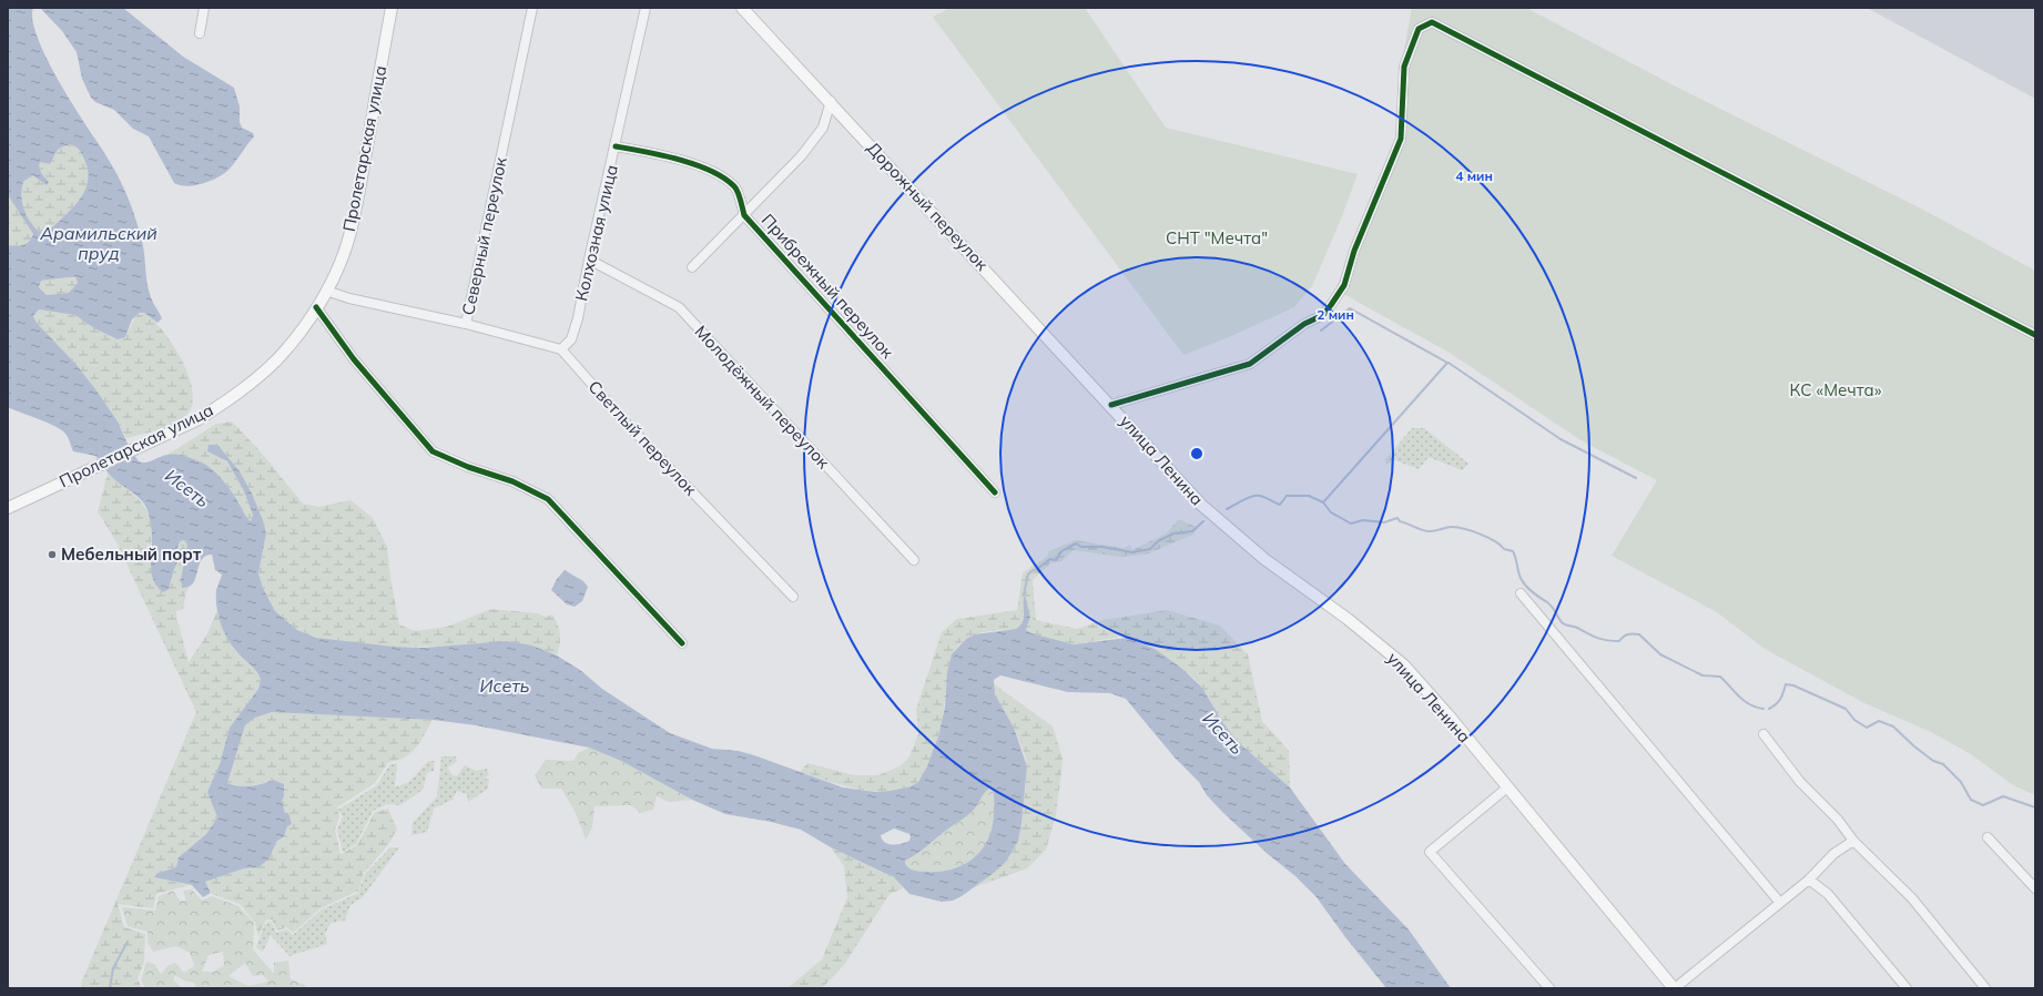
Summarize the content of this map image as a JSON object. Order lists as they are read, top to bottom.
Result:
{
  "streets": {
    "main road": ["Пролетарская улица", "Дорожный переулок", "улица Ленина"],
    "street": [
      "Колхозная улица",
      "Северный переулок",
      "Прибрежный переулок",
      "Молодёжный переулок",
      "Светлый переулок"
    ]
  },
  "crossings": [
    ["Пролетарская улица", "Северный переулок"],
    ["Дорожный переулок", "улица Ленина"],
    ["Колхозная улица", "Прибрежный переулок"],
    ["Колхозная улица", "Молодёжный переулок"],
    ["Колхозная улица", "Светлый переулок"]
  ],
  "water": ["Арамильский пруд", "Исеть"],
  "parks": ["СНТ \"Мечта\"", "КС «Мечта»"],
  "places": ["Мебельный порт"],
  "rings": ["4 мин", "2 мин"]
}
